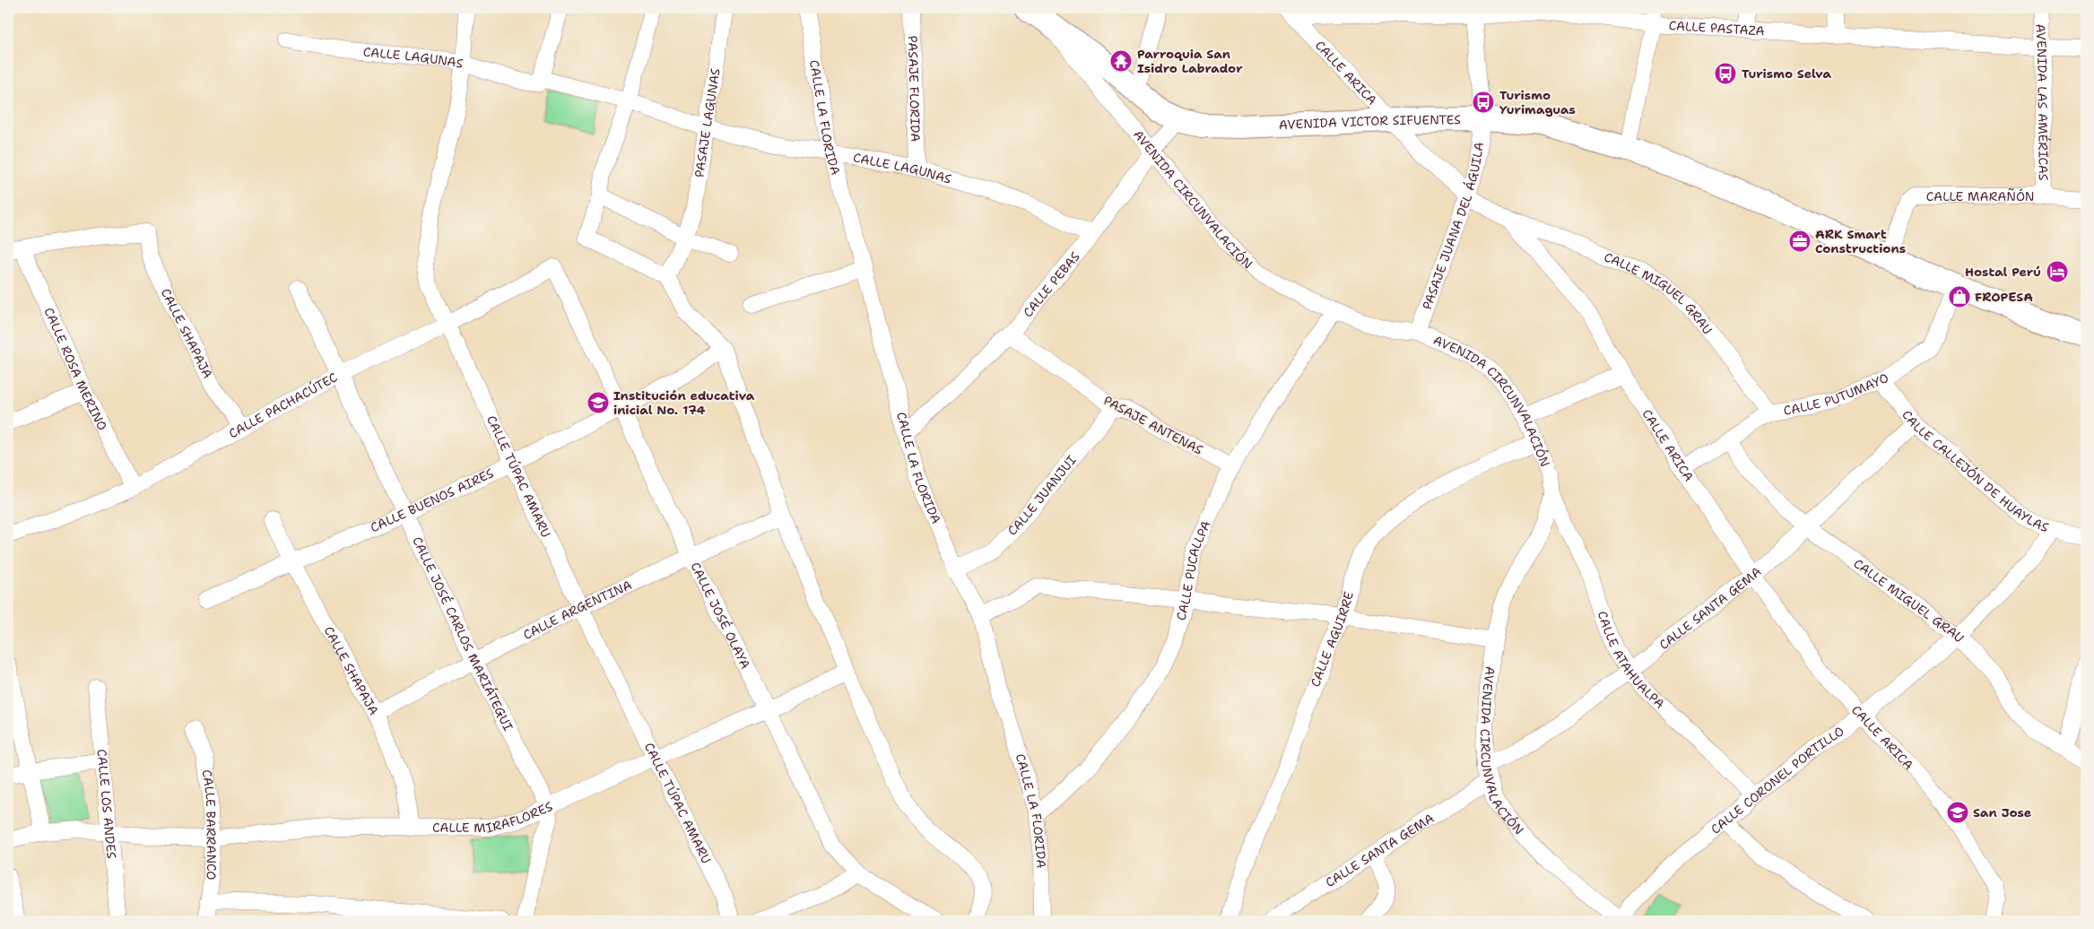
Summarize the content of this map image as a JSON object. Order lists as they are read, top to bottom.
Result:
{
  "streets": {
    "highway": ["AVENIDA VICTOR SIFUENTES"],
    "street": [
      "CALLE PASTAZA",
      "CALLE LAGUNAS",
      "CALLE ARICA",
      "PASAJE FLORIDA",
      "AVENIDA LAS AMÉRICAS",
      "CALLE LA FLORIDA",
      "PASAJE LAGUNAS",
      "CALLE MARAÑÓN",
      "AVENIDA CIRCUNVALACIÓN",
      "PASAJE JUANA DEL ÁGUILA",
      "CALLE PEBAS",
      "CALLE MIGUEL GRAU",
      "CALLE SHAPAJA",
      "CALLE ROSA MERINO",
      "CALLE PUTUMAYO",
      "CALLE PACHACÚTEC",
      "PASAJE ANTENAS",
      "CALLE CALLEJÓN DE HUAYLAS",
      "CALLE TÚPAC AMARU",
      "CALLE JUANJUI",
      "CALLE BUENOS AIRES",
      "CALLE PUCALLPA",
      "CALLE SANTA GEMA",
      "CALLE ARGENTINA",
      "CALLE JOSÉ OLAYA",
      "CALLE JOSÉ CARLOS MARIÁTEGUI",
      "CALLE AGUIRRE",
      "CALLE ATAHUALPA",
      "CALLE CORONEL PORTILLO",
      "CALLE LOS ANDES",
      "CALLE MIRAFLORES",
      "CALLE BARRANCO"
    ]
  },
  "crossings": [
    ["CALLE PASTAZA", "CALLE ARICA"],
    ["CALLE PASTAZA", "AVENIDA LAS AMÉRICAS"],
    ["CALLE PASTAZA", "PASAJE JUANA DEL ÁGUILA"],
    ["CALLE LAGUNAS", "PASAJE FLORIDA"],
    ["CALLE LAGUNAS", "CALLE LA FLORIDA"],
    ["CALLE LAGUNAS", "PASAJE LAGUNAS"],
    ["CALLE LAGUNAS", "CALLE PEBAS"],
    ["CALLE LAGUNAS", "CALLE TÚPAC AMARU"],
    ["CALLE ARICA", "AVENIDA VICTOR SIFUENTES"],
    ["CALLE ARICA", "PASAJE JUANA DEL ÁGUILA"],
    ["CALLE ARICA", "CALLE MIGUEL GRAU"],
    ["CALLE ARICA", "CALLE PUTUMAYO"],
    ["CALLE ARICA", "CALLE SANTA GEMA"],
    ["CALLE ARICA", "CALLE CORONEL PORTILLO"],
    ["AVENIDA LAS AMÉRICAS", "CALLE MARAÑÓN"],
    ["CALLE LA FLORIDA", "CALLE PEBAS"],
    ["CALLE LA FLORIDA", "CALLE JUANJUI"],
    ["CALLE LA FLORIDA", "CALLE PUCALLPA"],
    ["AVENIDA VICTOR SIFUENTES", "CALLE MARAÑÓN"],
    ["AVENIDA VICTOR SIFUENTES", "AVENIDA CIRCUNVALACIÓN"],
    ["AVENIDA VICTOR SIFUENTES", "PASAJE JUANA DEL ÁGUILA"],
    ["AVENIDA VICTOR SIFUENTES", "CALLE PEBAS"],
    ["AVENIDA VICTOR SIFUENTES", "CALLE PUTUMAYO"],
    ["AVENIDA CIRCUNVALACIÓN", "PASAJE JUANA DEL ÁGUILA"],
    ["AVENIDA CIRCUNVALACIÓN", "CALLE PEBAS"],
    ["AVENIDA CIRCUNVALACIÓN", "CALLE PUCALLPA"],
    ["AVENIDA CIRCUNVALACIÓN", "CALLE SANTA GEMA"],
    ["AVENIDA CIRCUNVALACIÓN", "CALLE AGUIRRE"],
    ["AVENIDA CIRCUNVALACIÓN", "CALLE ATAHUALPA"],
    ["AVENIDA CIRCUNVALACIÓN", "CALLE CORONEL PORTILLO"],
    ["CALLE PEBAS", "PASAJE ANTENAS"],
    ["CALLE MIGUEL GRAU", "CALLE PUTUMAYO"],
    ["CALLE MIGUEL GRAU", "CALLE SANTA GEMA"],
    ["CALLE MIGUEL GRAU", "CALLE CORONEL PORTILLO"],
    ["CALLE SHAPAJA", "CALLE ROSA MERINO"],
    ["CALLE SHAPAJA", "CALLE PACHACÚTEC"],
    ["CALLE SHAPAJA", "CALLE BUENOS AIRES"],
    ["CALLE SHAPAJA", "CALLE ARGENTINA"],
    ["CALLE SHAPAJA", "CALLE MIRAFLORES"],
    ["CALLE ROSA MERINO", "CALLE PACHACÚTEC"],
    ["CALLE PUTUMAYO", "CALLE CALLEJÓN DE HUAYLAS"],
    ["CALLE PACHACÚTEC", "CALLE TÚPAC AMARU"],
    ["CALLE PACHACÚTEC", "CALLE JOSÉ OLAYA"],
    ["CALLE PACHACÚTEC", "CALLE JOSÉ CARLOS MARIÁTEGUI"],
    ["PASAJE ANTENAS", "CALLE JUANJUI"],
    ["PASAJE ANTENAS", "CALLE PUCALLPA"],
    ["CALLE CALLEJÓN DE HUAYLAS", "CALLE SANTA GEMA"],
    ["CALLE CALLEJÓN DE HUAYLAS", "CALLE CORONEL PORTILLO"],
    ["CALLE TÚPAC AMARU", "CALLE BUENOS AIRES"],
    ["CALLE TÚPAC AMARU", "CALLE ARGENTINA"],
    ["CALLE TÚPAC AMARU", "CALLE MIRAFLORES"],
    ["CALLE BUENOS AIRES", "CALLE JOSÉ OLAYA"],
    ["CALLE BUENOS AIRES", "CALLE JOSÉ CARLOS MARIÁTEGUI"],
    ["CALLE SANTA GEMA", "CALLE ATAHUALPA"],
    ["CALLE ARGENTINA", "CALLE JOSÉ OLAYA"],
    ["CALLE ARGENTINA", "CALLE JOSÉ CARLOS MARIÁTEGUI"],
    ["CALLE JOSÉ OLAYA", "CALLE MIRAFLORES"],
    ["CALLE JOSÉ CARLOS MARIÁTEGUI", "CALLE MIRAFLORES"],
    ["CALLE ATAHUALPA", "CALLE CORONEL PORTILLO"],
    ["CALLE LOS ANDES", "CALLE MIRAFLORES"],
    ["CALLE MIRAFLORES", "CALLE BARRANCO"]
  ],
  "places": {
    "temple": ["Parroquia San Isidro Labrador"],
    "bus stop": ["Turismo Selva", "Turismo Yurimaguas"],
    "office": ["ARK Smart Constructions"],
    "hotel": ["Hostal Perú"],
    "shop": ["FROPESA"],
    "school or university": ["Institución educativa inicial No. 174", "San Jose"]
  }
}
